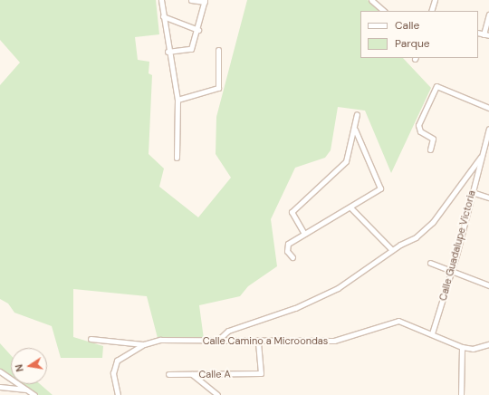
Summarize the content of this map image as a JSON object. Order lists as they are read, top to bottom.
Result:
{
  "streets": {
    "street": ["Calle Guadalupe Victoria", "Calle Camino a Microondas", "Calle A"]
  },
  "crossings": [
    ["Calle Guadalupe Victoria", "Calle Camino a Microondas"],
    ["Calle Camino a Microondas", "Calle A"]
  ],
  "legend": ["Calle", "Parque"],
  "north": "left"
}
